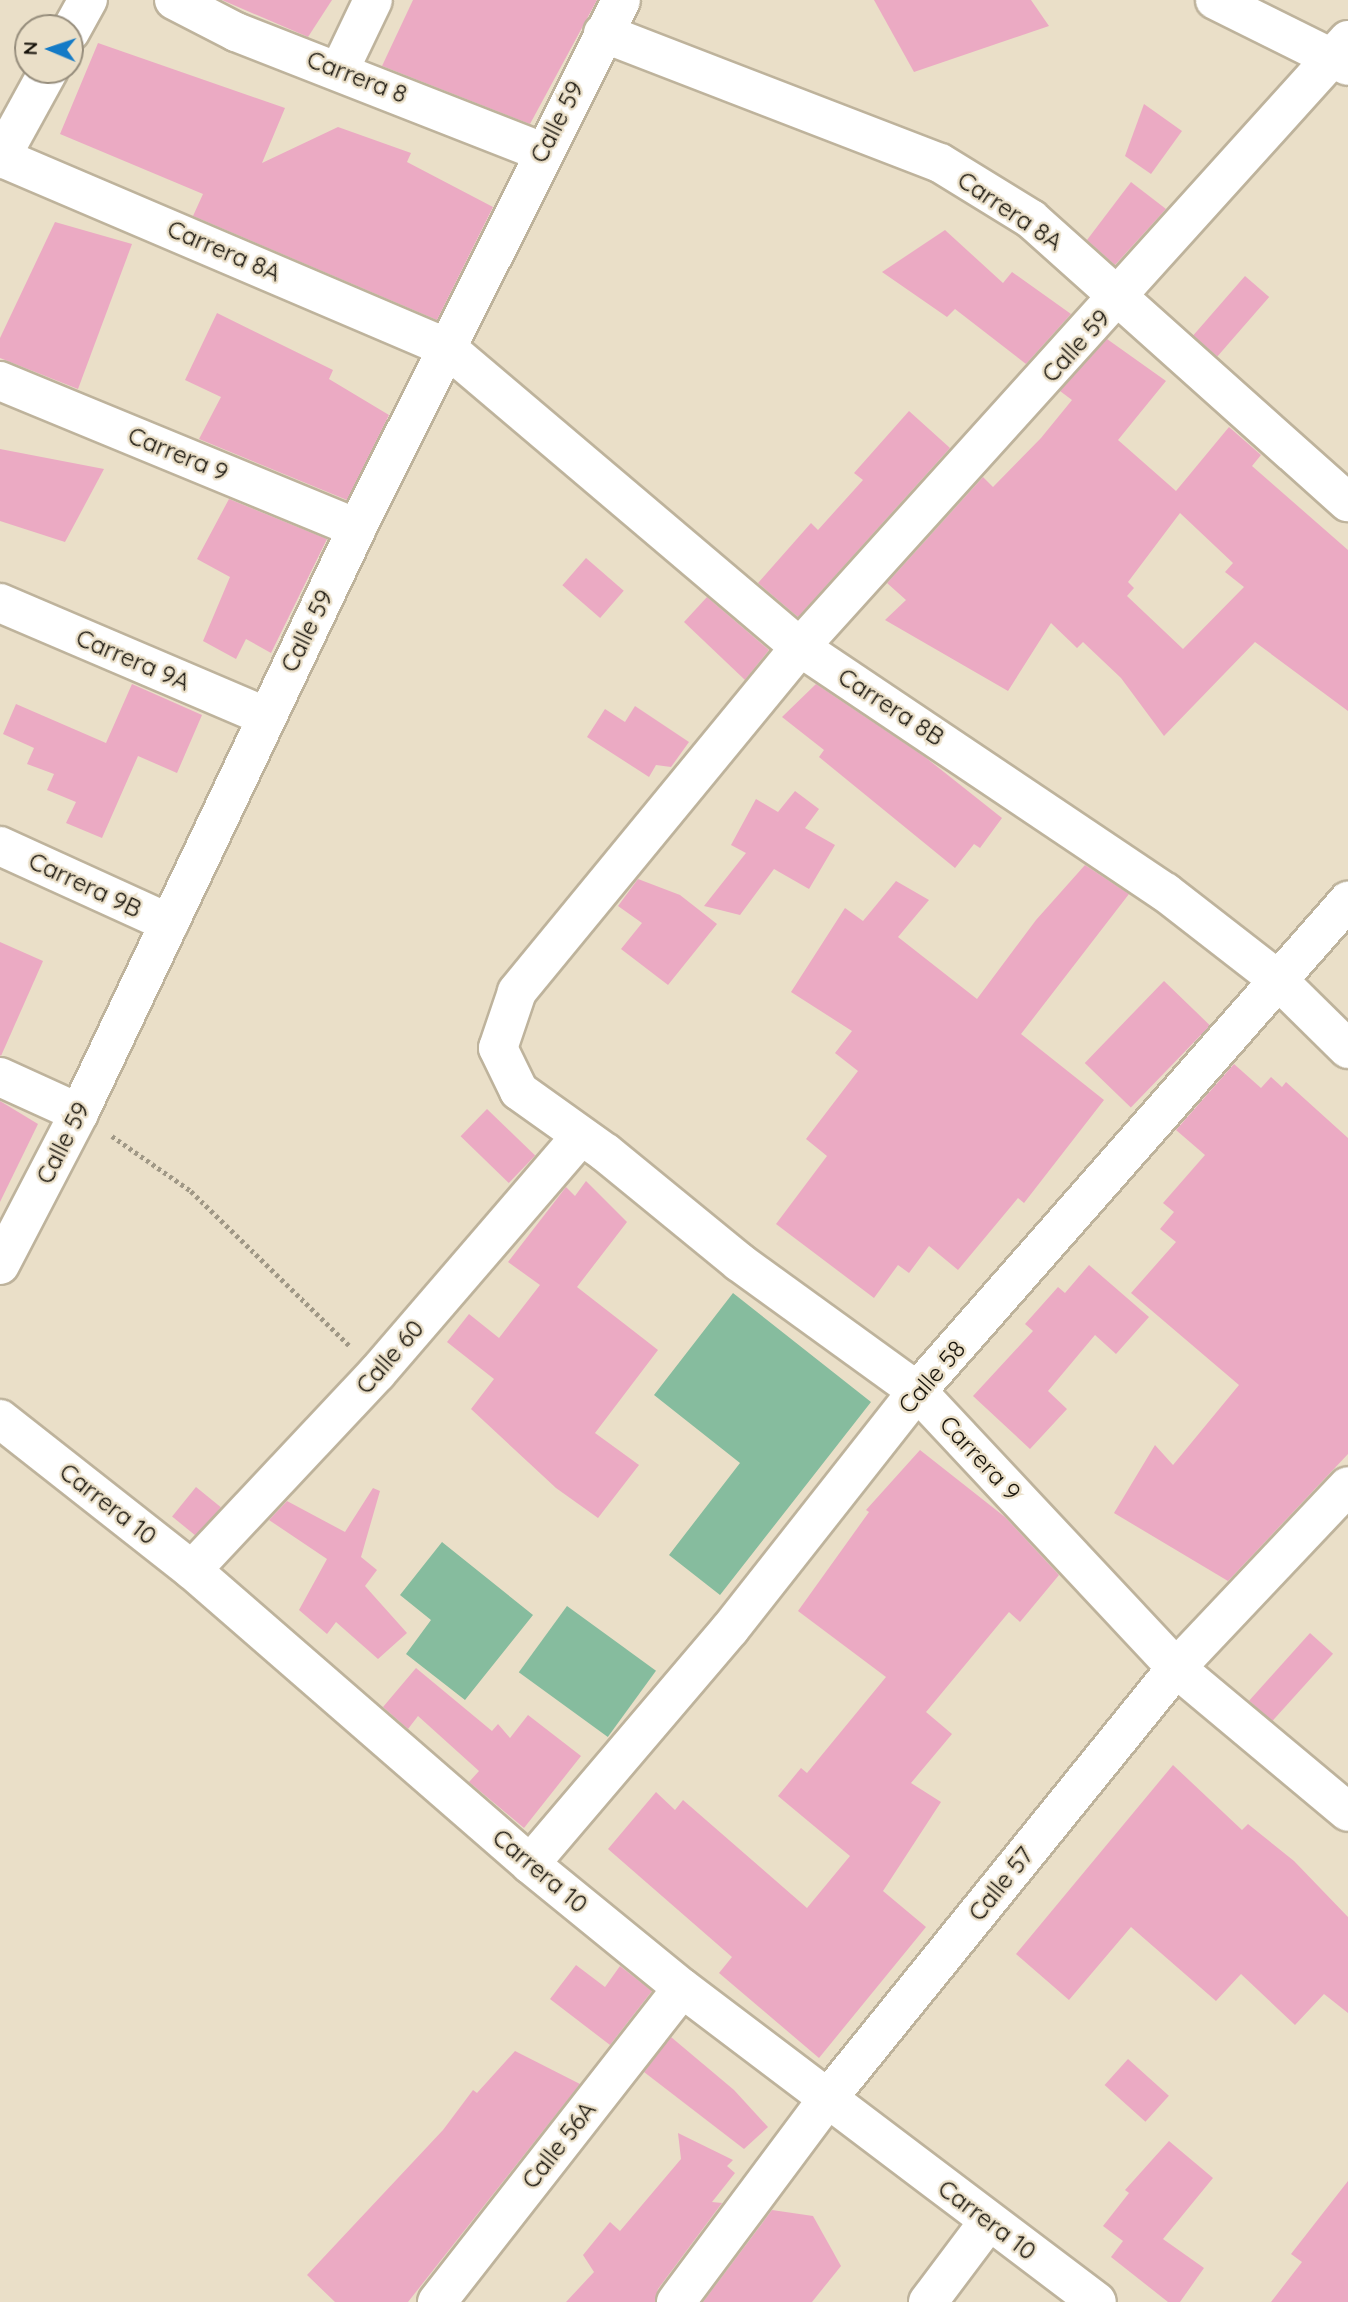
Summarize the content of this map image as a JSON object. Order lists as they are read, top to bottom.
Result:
{
  "streets": {
    "street": [
      "Carrera 8",
      "Calle 59",
      "Carrera 8A",
      "Carrera 9",
      "Carrera 9A",
      "Carrera 8B",
      "Carrera 9B",
      "Calle 60",
      "Calle 58",
      "Carrera 10",
      "Calle 57",
      "Calle 56A"
    ]
  },
  "crossings": [
    ["Carrera 8", "Calle 59"],
    ["Calle 59", "Carrera 8A"],
    ["Calle 59", "Carrera 9"],
    ["Calle 59", "Carrera 9A"],
    ["Calle 59", "Carrera 8B"],
    ["Calle 59", "Carrera 9B"],
    ["Carrera 8A", "Carrera 8B"],
    ["Carrera 9", "Calle 60"],
    ["Carrera 9", "Calle 58"],
    ["Carrera 9", "Calle 57"],
    ["Carrera 8B", "Calle 58"],
    ["Calle 60", "Carrera 10"],
    ["Calle 58", "Carrera 10"],
    ["Carrera 10", "Calle 57"],
    ["Carrera 10", "Calle 56A"]
  ],
  "north": "left"
}
